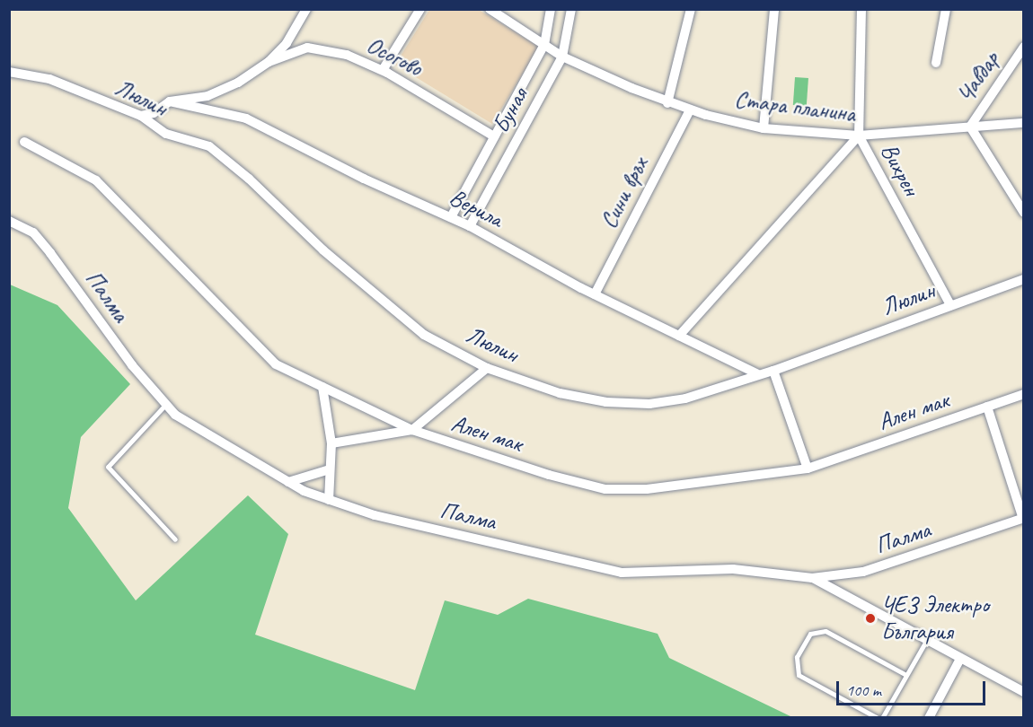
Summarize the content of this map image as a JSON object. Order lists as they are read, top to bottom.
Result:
{
  "streets": {
    "street": [
      "Осогово",
      "Чавдар",
      "Люлин",
      "Стара планина",
      "Буная",
      "Вихрен",
      "Сини връх",
      "Верила",
      "Палма",
      "Ален мак"
    ]
  },
  "crossings": [
    ["Осогово", "Буная"],
    ["Чавдар", "Стара планина"],
    ["Люлин", "Вихрен"],
    ["Люлин", "Верила"],
    ["Стара планина", "Буная"],
    ["Стара планина", "Вихрен"],
    ["Стара планина", "Сини връх"],
    ["Буная", "Верила"],
    ["Сини връх", "Верила"]
  ],
  "places": ["ЧЕЗ Электро България"],
  "scale_bar": "100 m"
}
